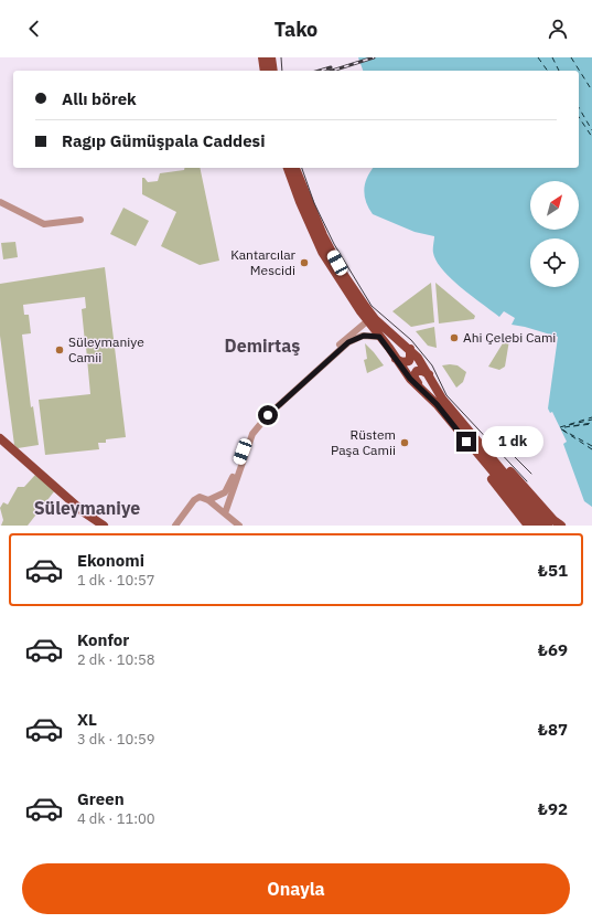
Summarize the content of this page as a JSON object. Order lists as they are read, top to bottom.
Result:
{
  "districts": ["Demirtaş", "Süleymaniye"],
  "places": [
    "Kantarcılar Mescidi",
    "Ahi Çelebi Cami",
    "Süleymaniye Camii",
    "Rüstem Paşa Camii"
  ],
  "north": "top right",
  "page": {
    "header": "Tako",
    "banner": ["Allı börek", "Ragıp Gümüşpala Caddesi"],
    "bubble": "1 dk",
    "list": [
      {
        "name": "Ekonomi",
        "note": "1 dk · 10:57",
        "value": "₺51"
      },
      {
        "name": "Konfor",
        "note": "2 dk · 10:58",
        "value": "₺69"
      },
      {
        "name": "XL",
        "note": "3 dk · 10:59",
        "value": "₺87"
      },
      {
        "name": "Green",
        "note": "4 dk · 11:00",
        "value": "₺92"
      }
    ],
    "buttons": "Onayla"
  }
}
